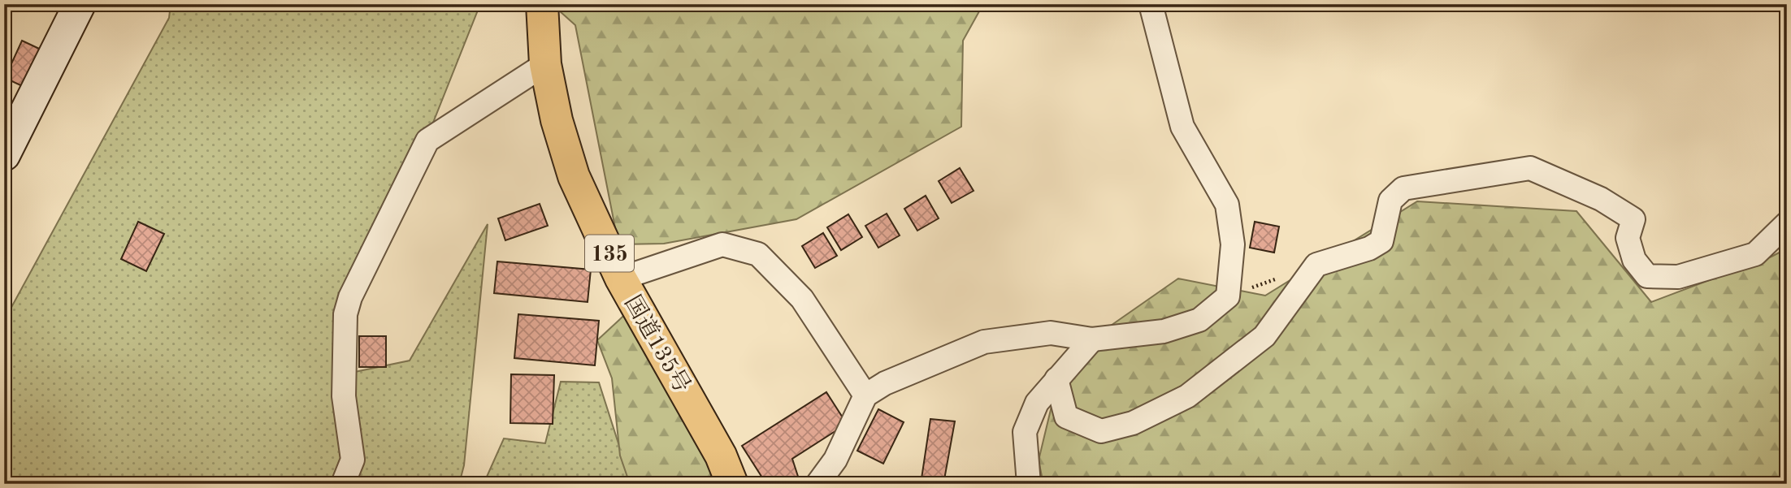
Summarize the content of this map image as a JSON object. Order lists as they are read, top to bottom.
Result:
{
  "streets": {
    "highway": ["135", "国道135号"]
  }
}
